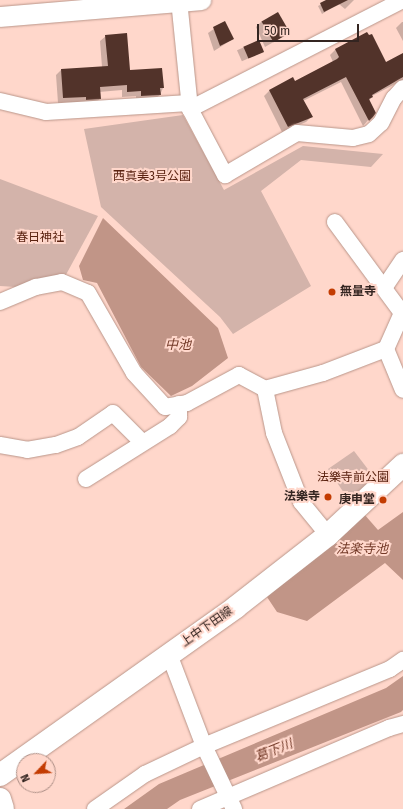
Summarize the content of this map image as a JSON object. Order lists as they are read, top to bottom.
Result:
{
  "streets": {
    "main road": ["上中下田線"]
  },
  "water": ["中池", "法楽寺池", "葛下川"],
  "parks": ["西真美3号公園", "春日神社", "法樂寺前公園"],
  "places": ["無量寺", "法樂寺", "庚申堂"],
  "scale_bar": "50 m",
  "north": "bottom left"
}
